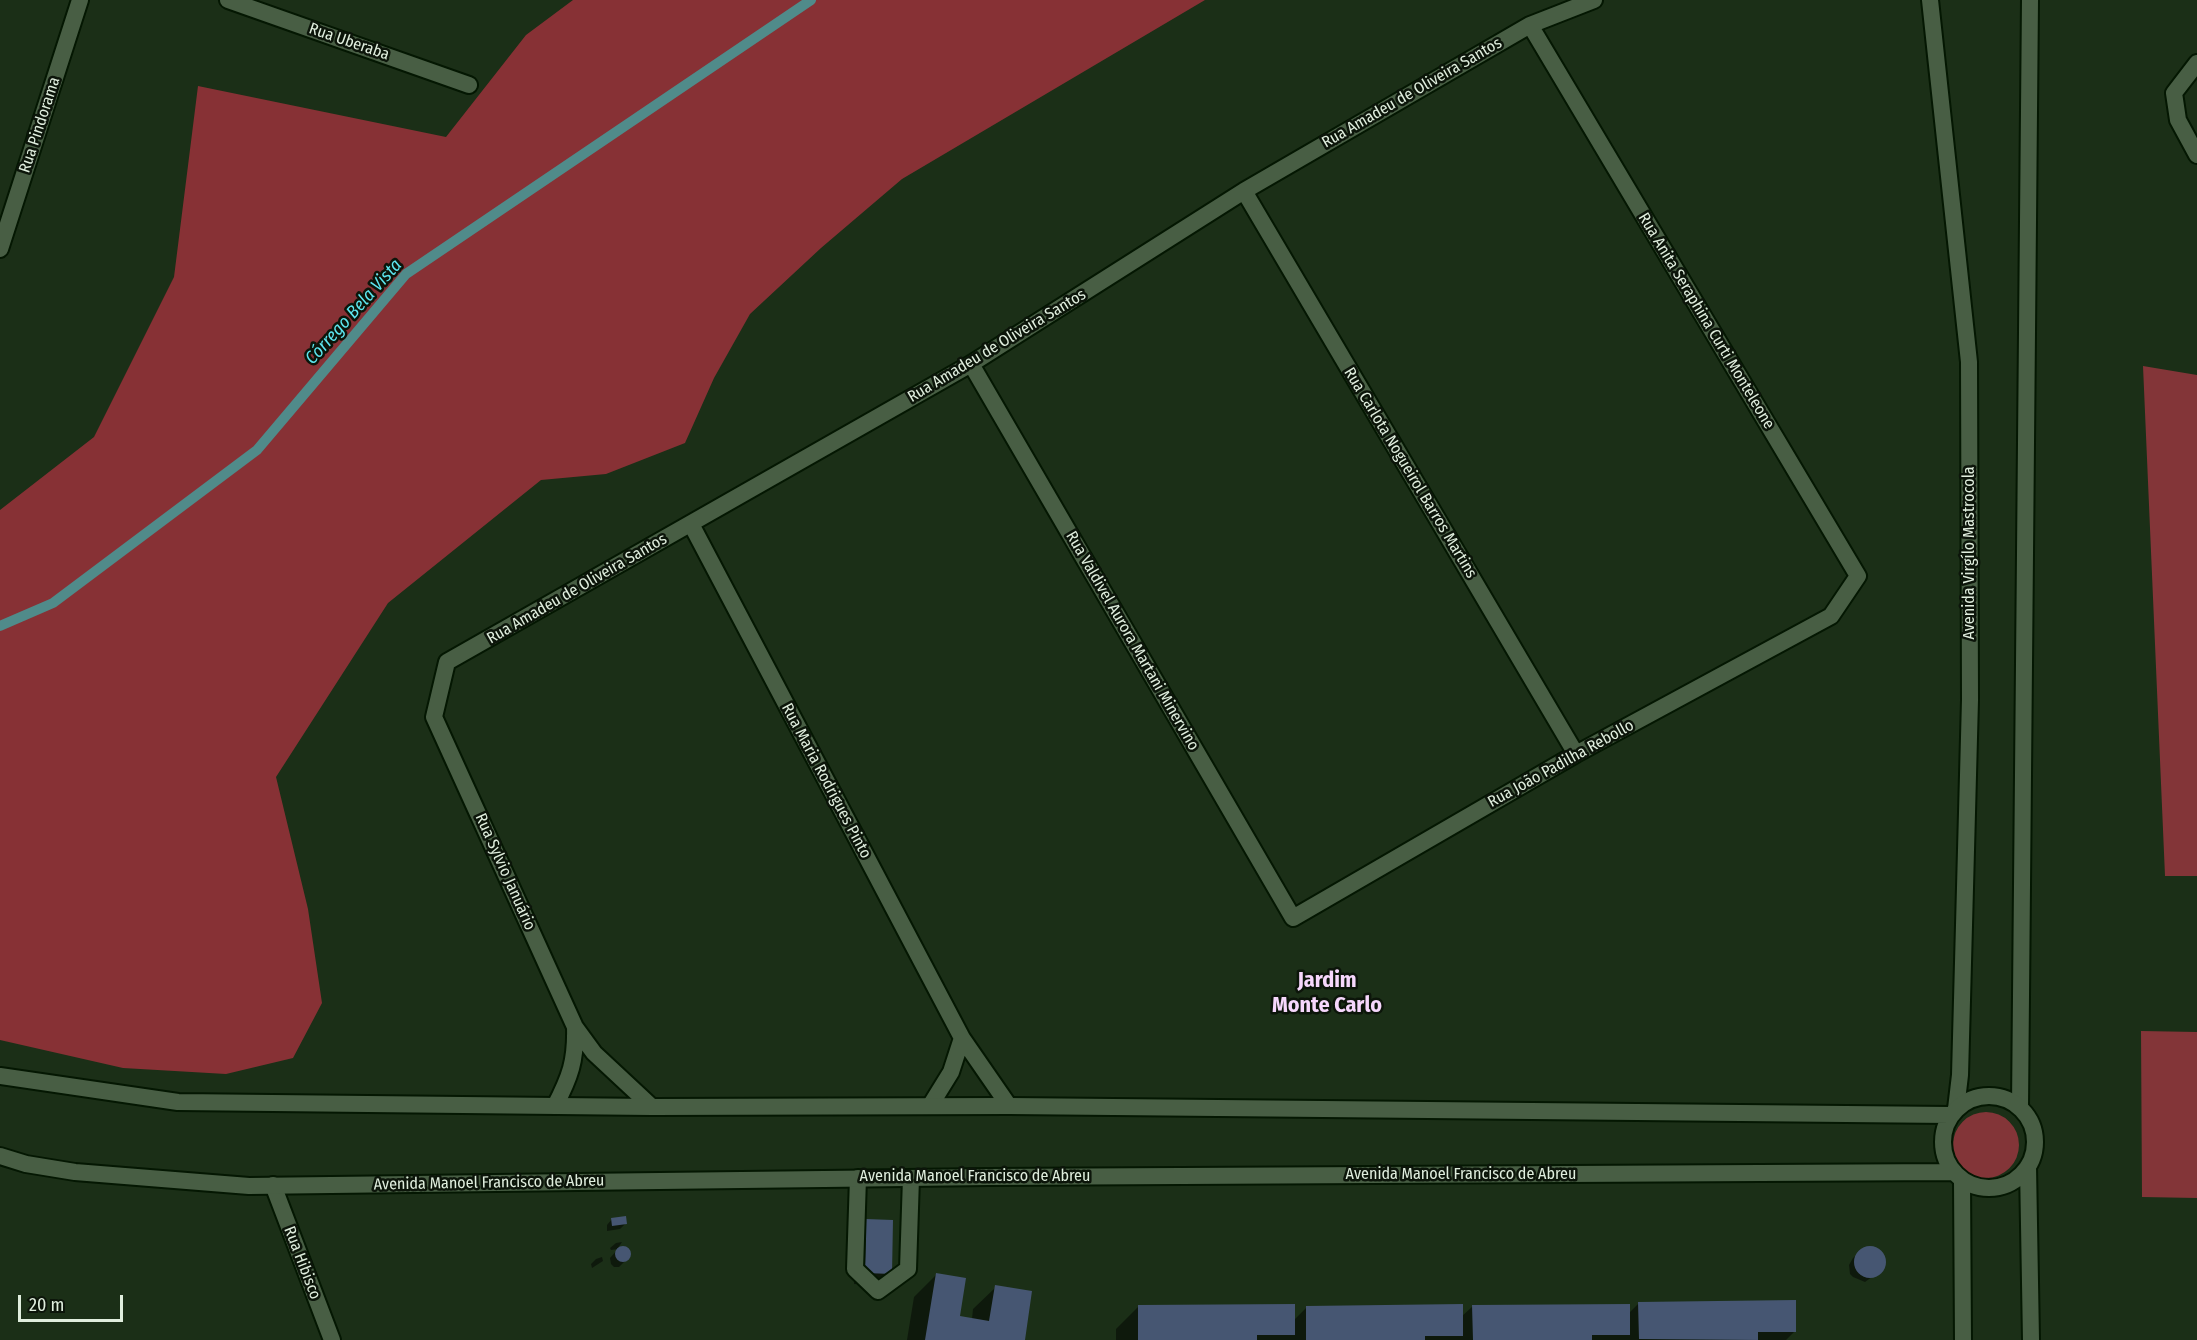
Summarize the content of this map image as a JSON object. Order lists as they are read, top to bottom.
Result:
{
  "streets": {
    "street": [
      "Rua Uberaba",
      "Rua Amadeu de Oliveira Santos",
      "Rua Pindorama",
      "Rua Anita Seraphina Curti Monteleone",
      "Rua Carlota Nogueirol Barros Martins",
      "Avenida Virgílo Mastrocola",
      "Rua Valdivel Aurora Martani Minervino",
      "Rua João Padilha Rebollo",
      "Rua Maria Rodrigues Pinto",
      "Rua Sylvio Januário",
      "Avenida Manoel Francisco de Abreu",
      "Rua Hibisco"
    ]
  },
  "crossings": [
    ["Rua Amadeu de Oliveira Santos", "Rua Anita Seraphina Curti Monteleone"],
    ["Rua Amadeu de Oliveira Santos", "Rua Carlota Nogueirol Barros Martins"],
    ["Rua Amadeu de Oliveira Santos", "Rua Valdivel Aurora Martani Minervino"],
    ["Rua Amadeu de Oliveira Santos", "Rua Maria Rodrigues Pinto"],
    ["Rua Amadeu de Oliveira Santos", "Rua Sylvio Januário"],
    ["Rua Anita Seraphina Curti Monteleone", "Rua João Padilha Rebollo"],
    ["Rua Carlota Nogueirol Barros Martins", "Rua João Padilha Rebollo"],
    ["Avenida Virgílo Mastrocola", "Avenida Manoel Francisco de Abreu"],
    ["Rua Valdivel Aurora Martani Minervino", "Rua João Padilha Rebollo"],
    ["Avenida Manoel Francisco de Abreu", "Rua Hibisco"]
  ],
  "districts": ["Jardim Monte Carlo"],
  "water": ["Córrego Bela Vista"],
  "scale_bar": "20 m"
}
